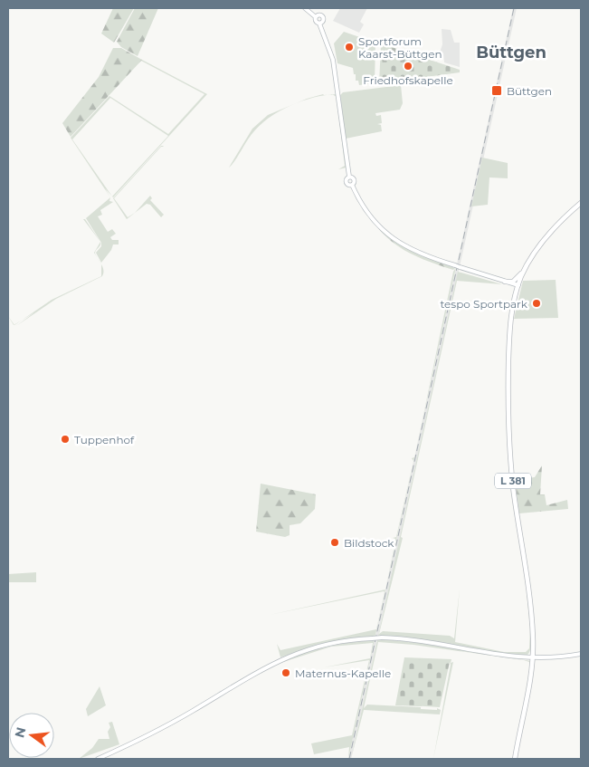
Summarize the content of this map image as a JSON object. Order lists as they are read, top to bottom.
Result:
{
  "streets": {
    "main road": ["L 381"]
  },
  "districts": ["Büttgen"],
  "places": {
    "other": [
      "Sportforum Kaarst-Büttgen",
      "Friedhofskapelle",
      "tespo Sportpark",
      "Tuppenhof",
      "Bildstock",
      "Maternus-Kapelle"
    ],
    "transit": ["Büttgen"]
  },
  "north": "left"
}
